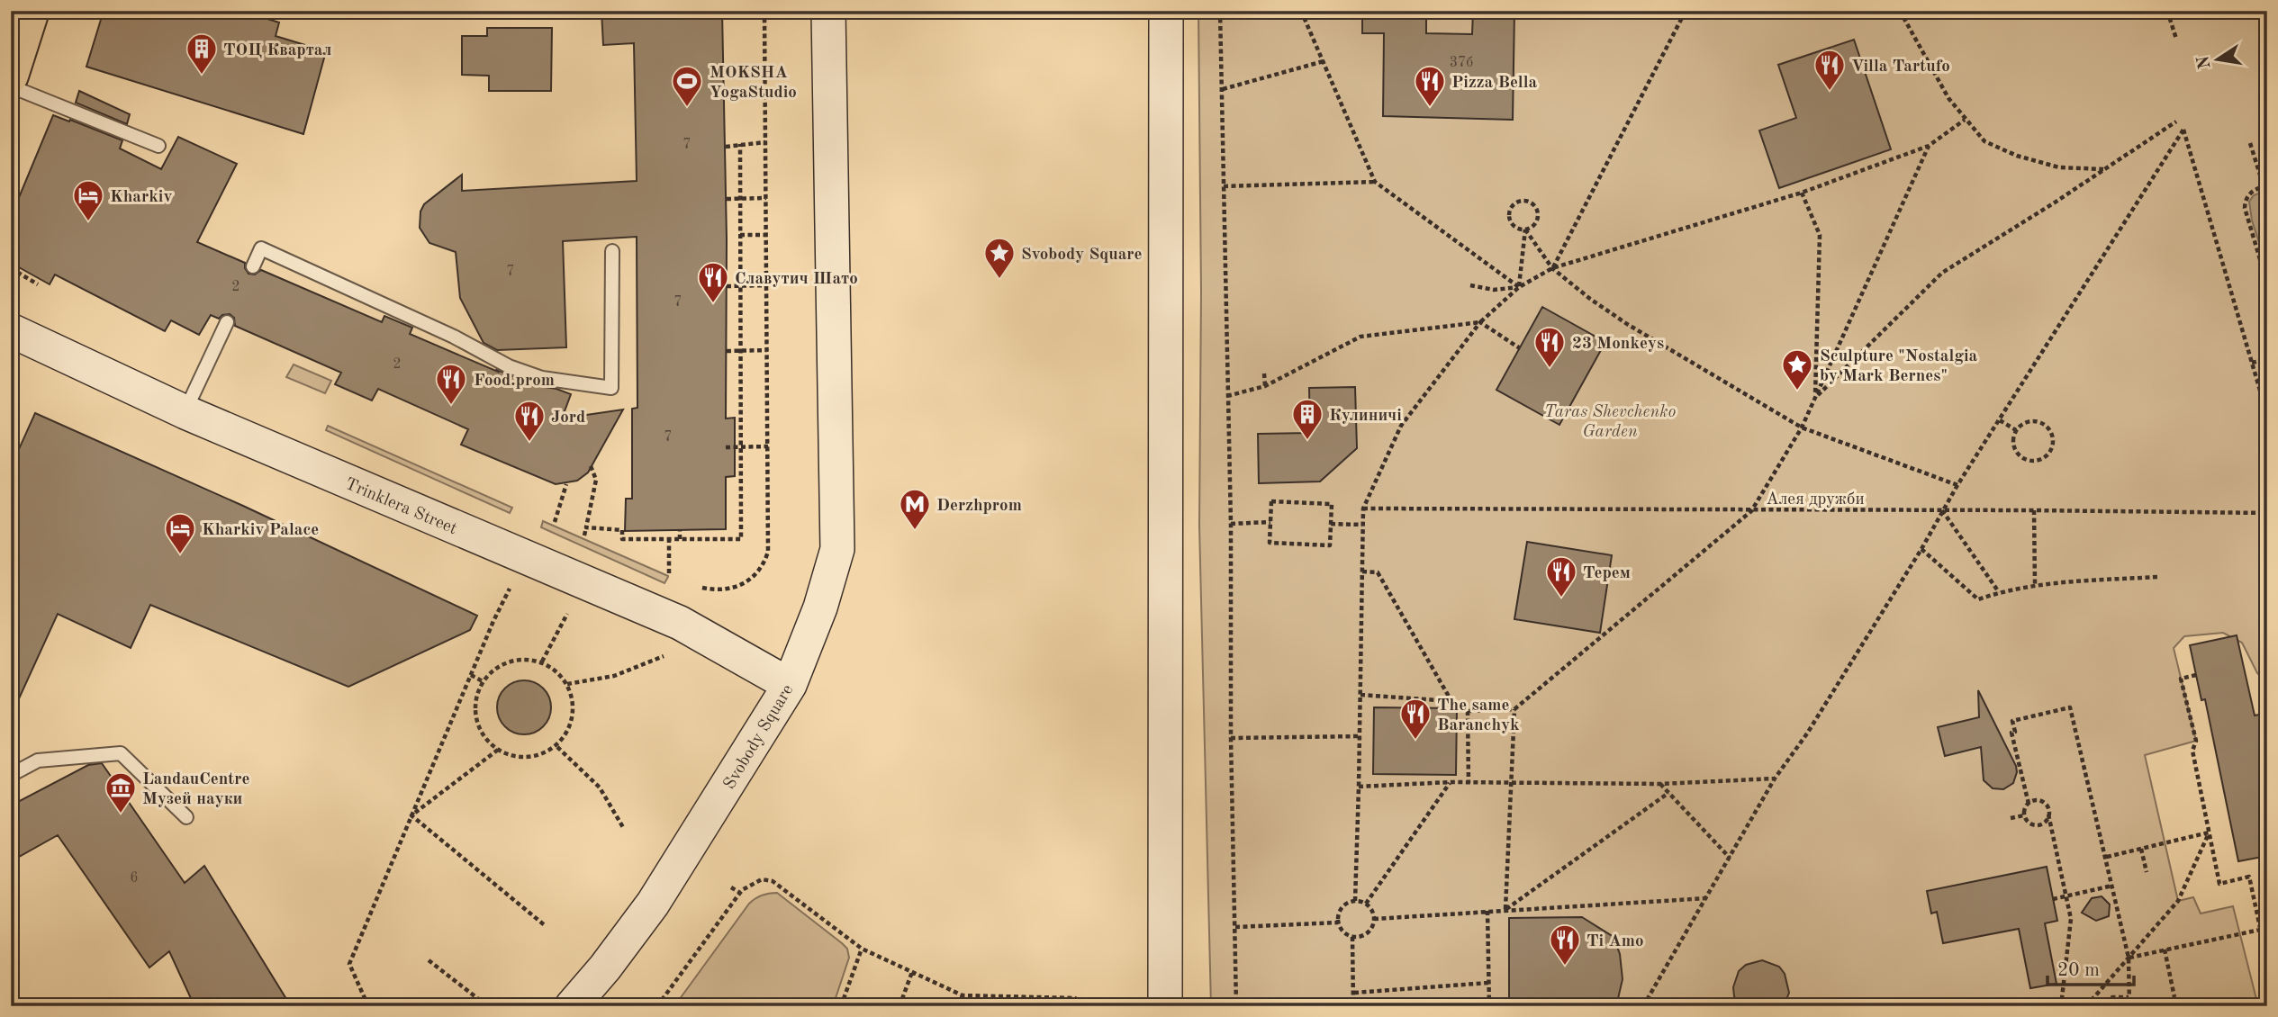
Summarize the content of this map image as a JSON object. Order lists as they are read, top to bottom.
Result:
{
  "streets": {
    "main road": ["Trinklera Street", "Svobody Square"],
    "path": ["Алея дружби"]
  },
  "crossings": [
    ["Trinklera Street", "Svobody Square"]
  ],
  "parks": ["Taras Shevchenko Garden"],
  "places": {
    "building": ["ТОЦ Квартал", "Кулиничі"],
    "restaurant": [
      "Villa Tartufo",
      "Pizza Bella",
      "Славутич Шато",
      "23 Monkeys",
      "Food.prom",
      "Jord",
      "Терем",
      "The same Baranchyk",
      "Ti Amo"
    ],
    "sports": ["MOKSHA YogaStudio"],
    "hotel": ["Kharkiv", "Kharkiv Palace"],
    "place": ["Svobody Square", "Sculpture \"Nostalgia by Mark Bernes\""],
    "metro station": ["Derzhprom"],
    "museum": ["LandauCentre Музей науки"]
  },
  "house_numbers": [
    "37б",
    "7",
    "7",
    "2",
    "7",
    "2",
    "7",
    "6"
  ],
  "scale_bar": "20 m",
  "north": "left"
}
